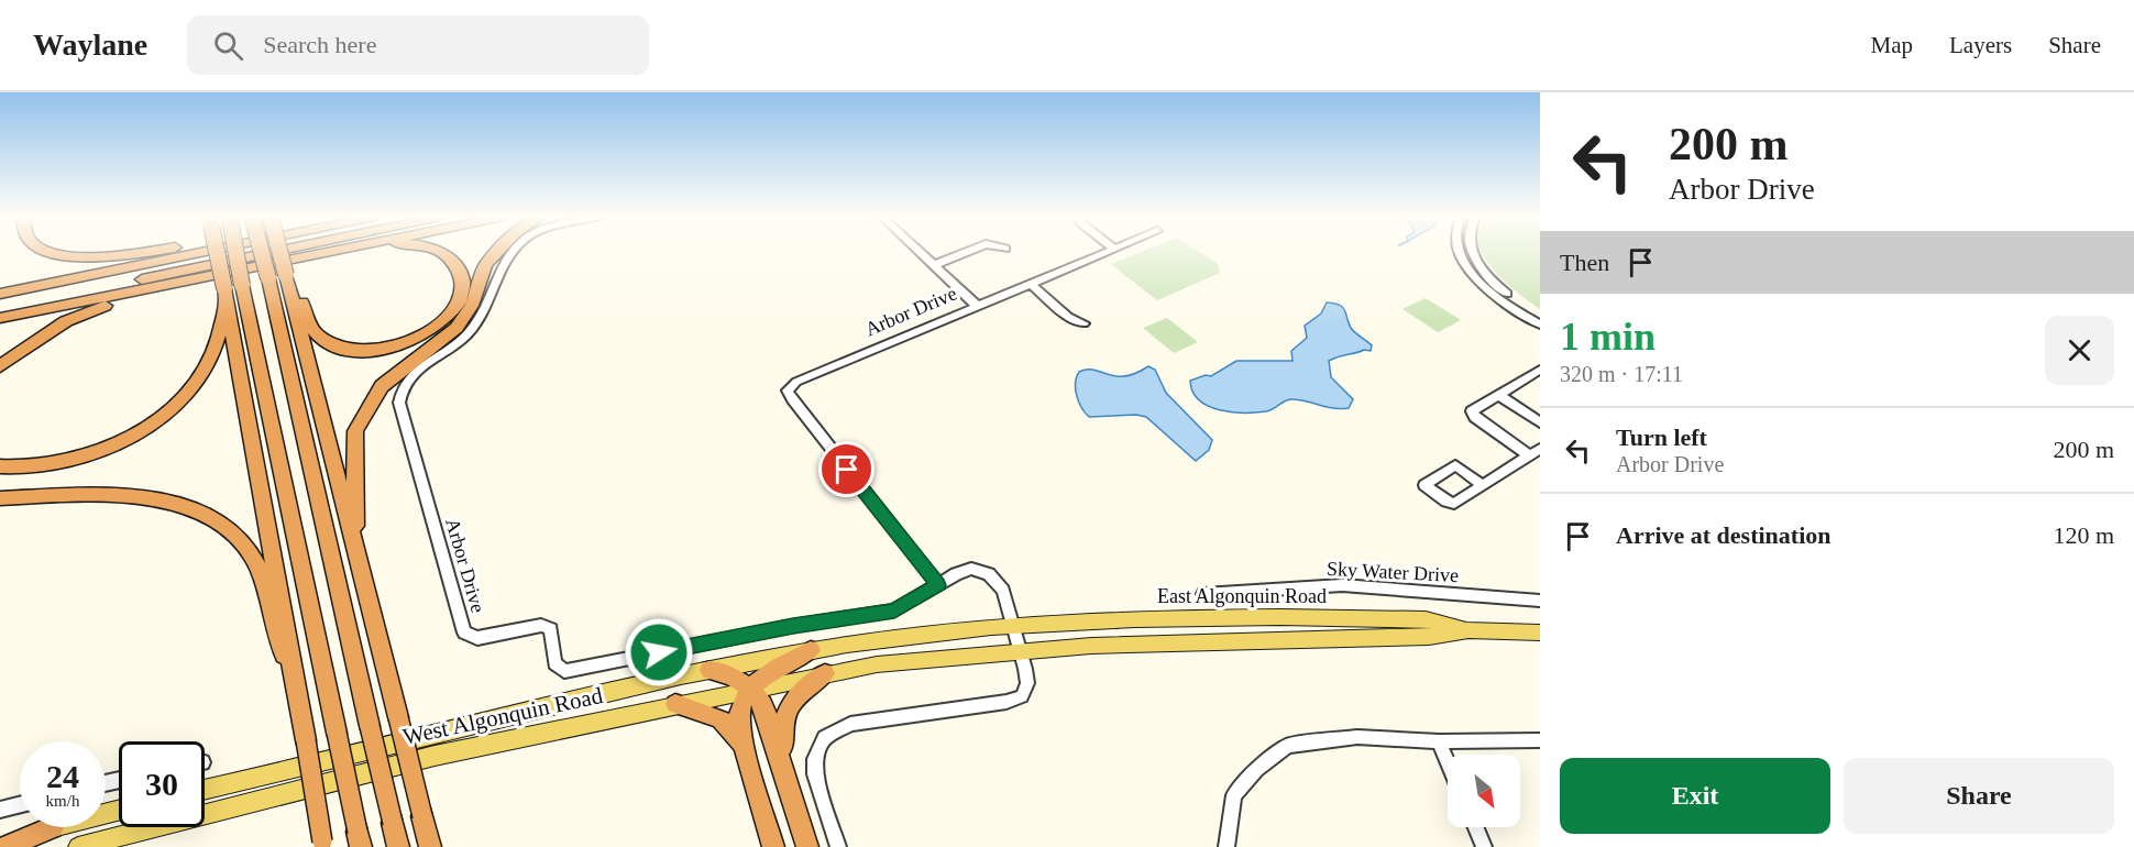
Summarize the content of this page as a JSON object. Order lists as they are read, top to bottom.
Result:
{
  "streets": {
    "main road": ["East Algonquin Road", "West Algonquin Road"],
    "street": ["Arbor Drive", "Sky Water Drive"]
  },
  "crossings": [
    ["Arbor Drive", "East Algonquin Road"],
    ["Arbor Drive", "West Algonquin Road"],
    ["East Algonquin Road", "West Algonquin Road"]
  ],
  "north": "bottom right",
  "page": {
    "header": "Waylane",
    "search": "Search here",
    "nav": ["Map", "Layers", "Share"],
    "turn": ["200 m", "Arbor Drive"],
    "then": "Then",
    "heading": ["1 min", "320 m · 17:11"],
    "list": [
      {
        "name": "Turn left",
        "note": "Arbor Drive",
        "value": "200 m"
      },
      {
        "name": "Arrive at destination",
        "value": "120 m"
      }
    ],
    "speed": "24 km/h",
    "limit": "30",
    "buttons": ["Exit", "Share"]
  }
}
